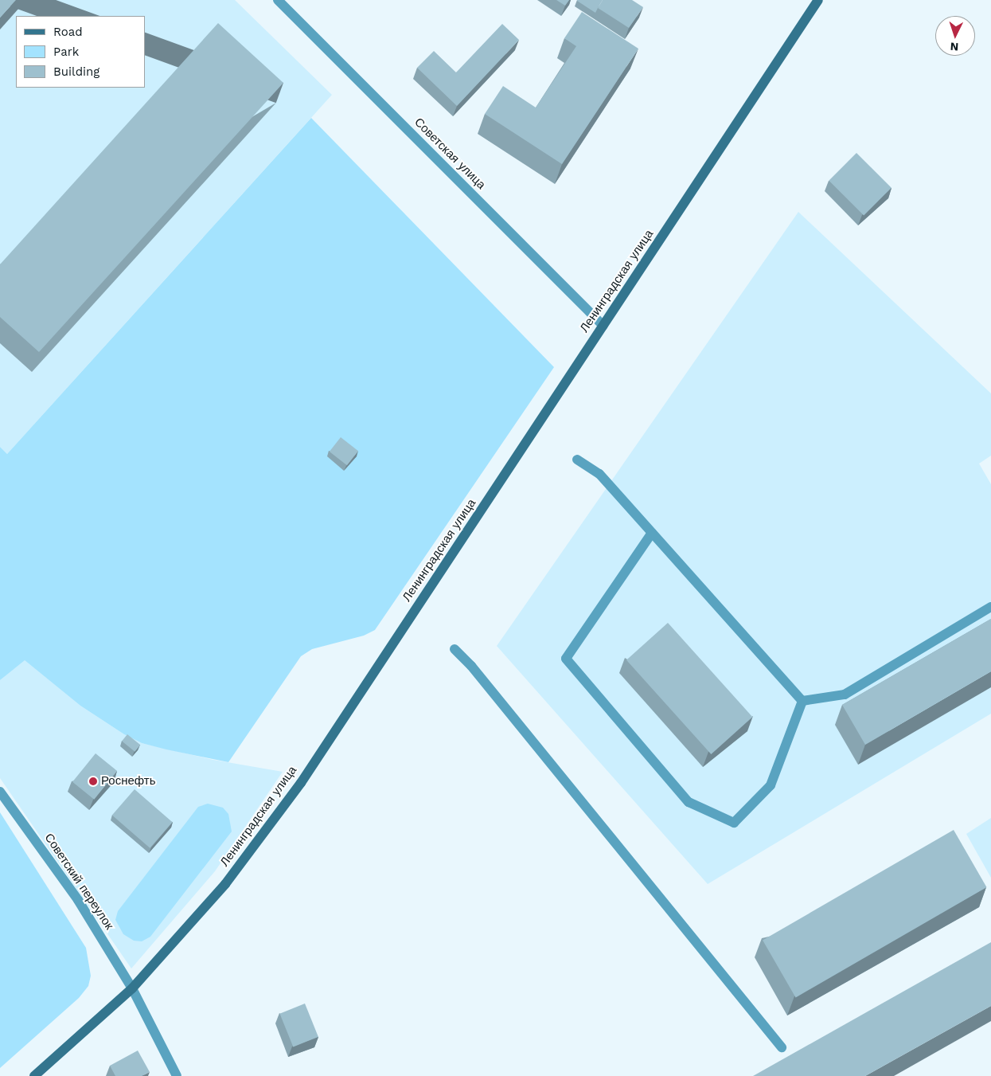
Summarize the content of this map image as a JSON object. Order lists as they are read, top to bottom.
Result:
{
  "streets": {
    "main road": ["Ленинградская улица"],
    "street": ["Советская улица", "Советский переулок"]
  },
  "crossings": [
    ["Советская улица", "Ленинградская улица"],
    ["Ленинградская улица", "Советский переулок"]
  ],
  "places": ["Роснефть"],
  "legend": ["Road", "Park", "Building"],
  "north": "bottom"
}
